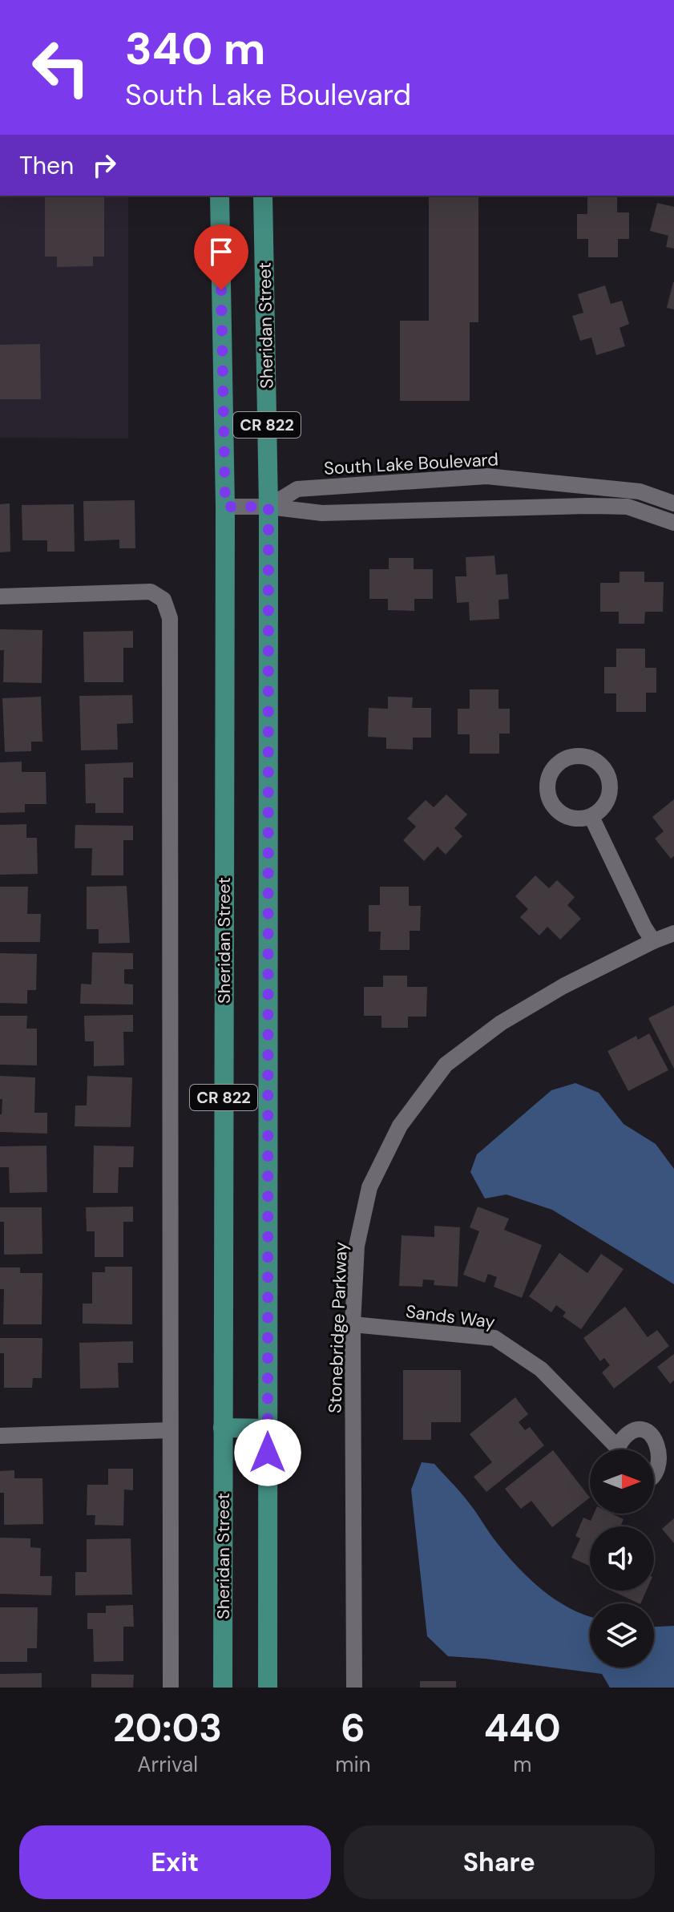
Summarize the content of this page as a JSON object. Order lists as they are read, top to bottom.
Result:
{
  "streets": {
    "main road": ["Sheridan Street", "CR 822"],
    "street": ["South Lake Boulevard", "Sands Way", "Stonebridge Parkway"]
  },
  "crossings": [
    ["Sheridan Street", "South Lake Boulevard"],
    ["Sands Way", "Stonebridge Parkway"]
  ],
  "north": "right",
  "page": {
    "turn": ["340 m", "South Lake Boulevard"],
    "then": "Then",
    "eta": [
      "20:03",
      "Arrival",
      "6",
      "min",
      "440",
      "m"
    ],
    "buttons": ["Exit", "Share"]
  }
}
